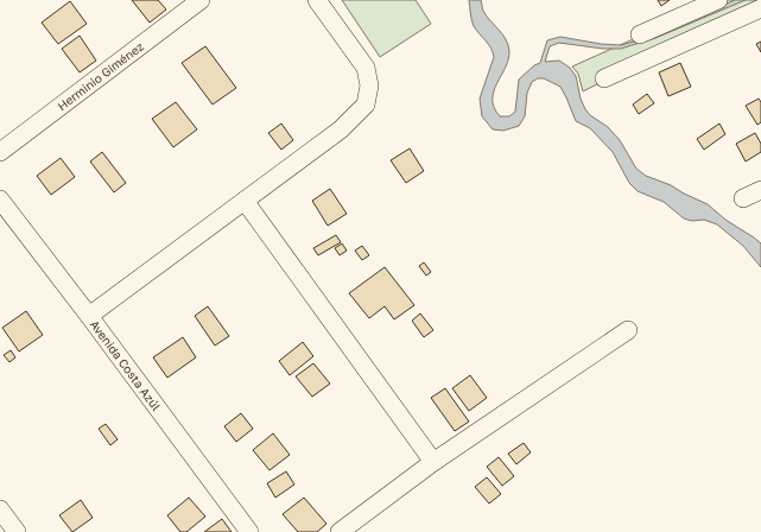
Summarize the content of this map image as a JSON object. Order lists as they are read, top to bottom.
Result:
{
  "streets": {
    "street": ["Herminio Giménez", "Avenida Costa Azúl"]
  }
}
